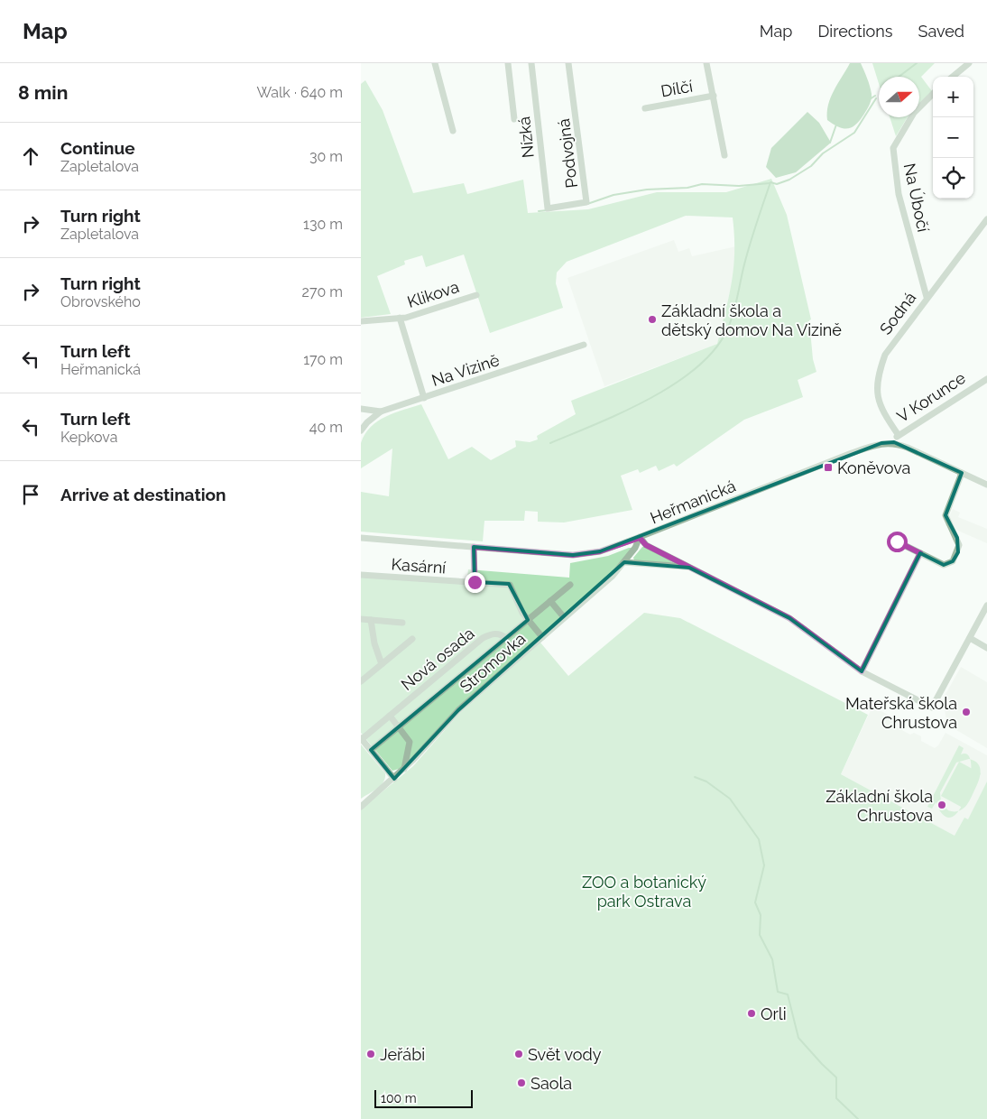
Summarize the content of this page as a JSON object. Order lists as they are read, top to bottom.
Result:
{
  "streets": {
    "street": [
      "Dílčí",
      "Nízká",
      "Podvojná",
      "Na Úbočí",
      "Klikova",
      "Sodná",
      "Na Vizině",
      "V Korunce",
      "Heřmanická",
      "Kasární",
      "Nová osada",
      "Stromovka"
    ]
  },
  "crossings": [
    ["Nízká", "Podvojná"],
    ["Na Úbočí", "Sodná"],
    ["Klikova", "Na Vizině"],
    ["Sodná", "V Korunce"],
    ["V Korunce", "Heřmanická"],
    ["Heřmanická", "Stromovka"],
    ["Kasární", "Nová osada"]
  ],
  "parks": ["ZOO a botanický park Ostrava"],
  "places": {
    "other": [
      "Základní škola a dětský domov Na Vizině",
      "Mateřská škola Chrustova",
      "Základní škola Chrustova",
      "Orli",
      "Jeřábi",
      "Svět vody",
      "Saola"
    ],
    "transit": ["Koněvova"]
  },
  "scale_bar": "100 m",
  "north": "right",
  "page": {
    "header": "Map",
    "nav": ["Map", "Directions", "Saved"],
    "heading": ["8 min", "Walk · 640 m"],
    "map_buttons": ["+", "−"],
    "list": [
      ["Continue", "Zapletalova", "30 m"],
      ["Turn right", "Zapletalova", "130 m"],
      ["Turn right", "Obrovského", "270 m"],
      ["Turn left", "Heřmanická", "170 m"],
      ["Turn left", "Kepkova", "40 m"],
      "Arrive at destination"
    ],
    "scale": "100 m"
  }
}
